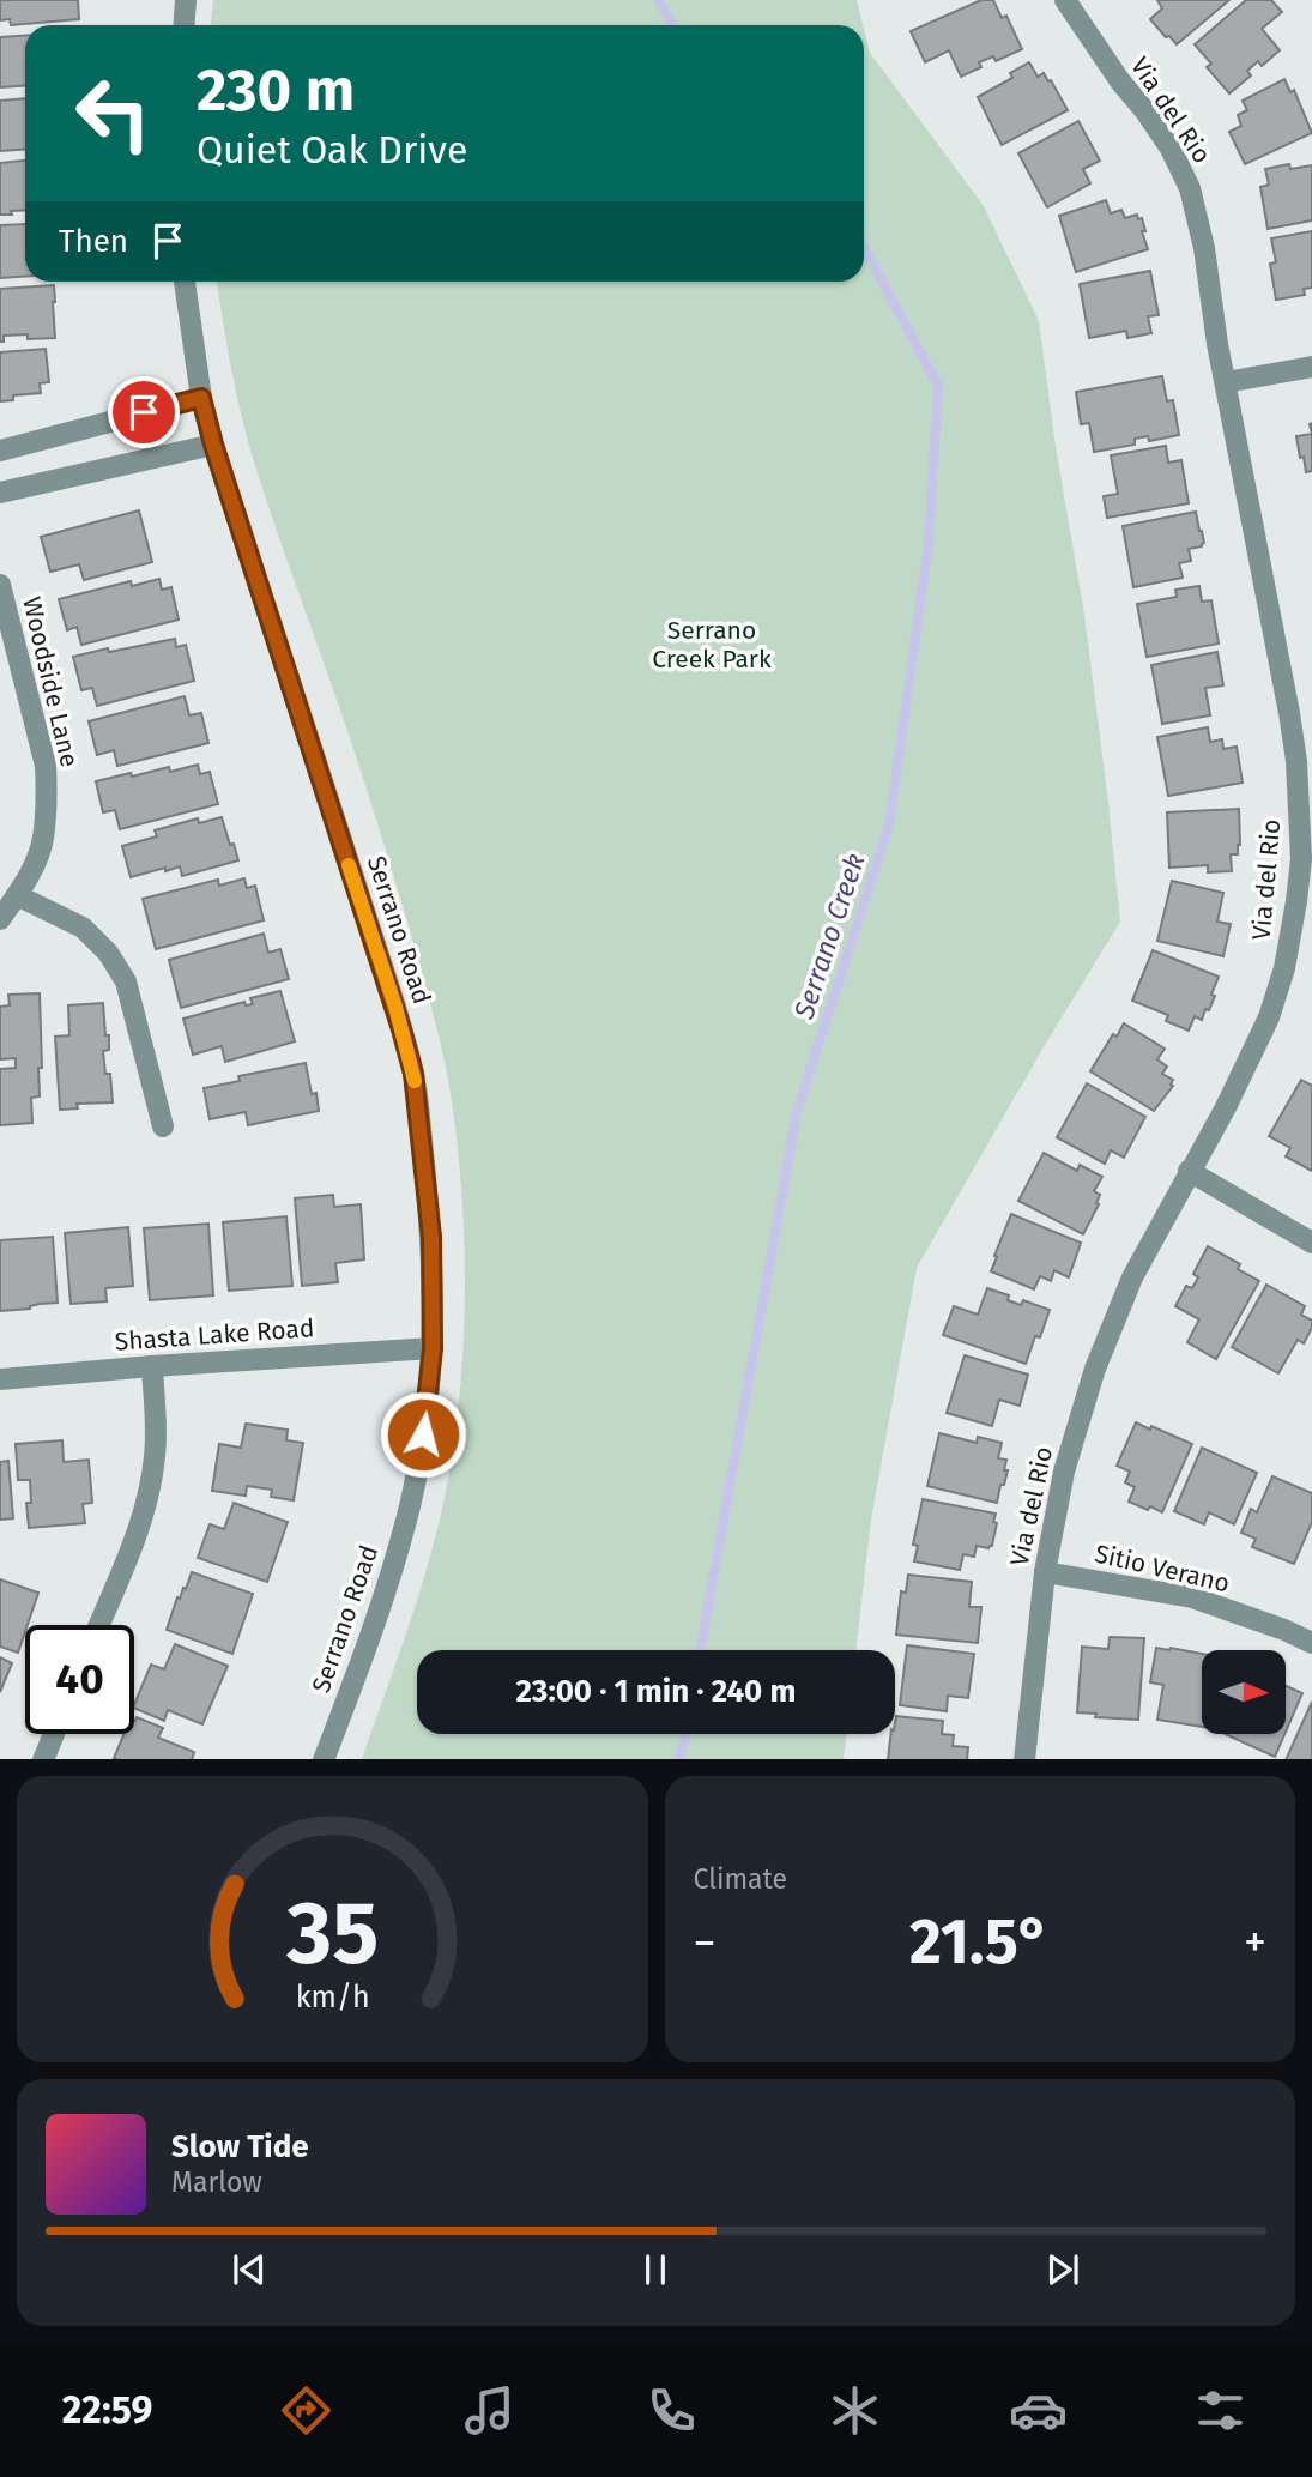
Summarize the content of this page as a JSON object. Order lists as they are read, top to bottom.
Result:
{
  "streets": {
    "street": [
      "Via del Rio",
      "Woodside Lane",
      "Serrano Road",
      "Shasta Lake Road",
      "Sitio Verano"
    ]
  },
  "crossings": [
    ["Via del Rio", "Sitio Verano"],
    ["Serrano Road", "Shasta Lake Road"]
  ],
  "water": ["Serrano Creek"],
  "parks": ["Serrano Creek Park"],
  "north": "right",
  "page": {
    "turn": ["230 m", "Quiet Oak Drive"],
    "then": "Then",
    "limit": "40",
    "trip": "23:00 · 1 min · 240 m",
    "tile": "Climate",
    "heat": ["−", "21.5°", "+"],
    "song": ["Slow Tide", "Marlow"],
    "tabs": "22:59",
    "gauge": ["35", "km/h"]
  }
}
